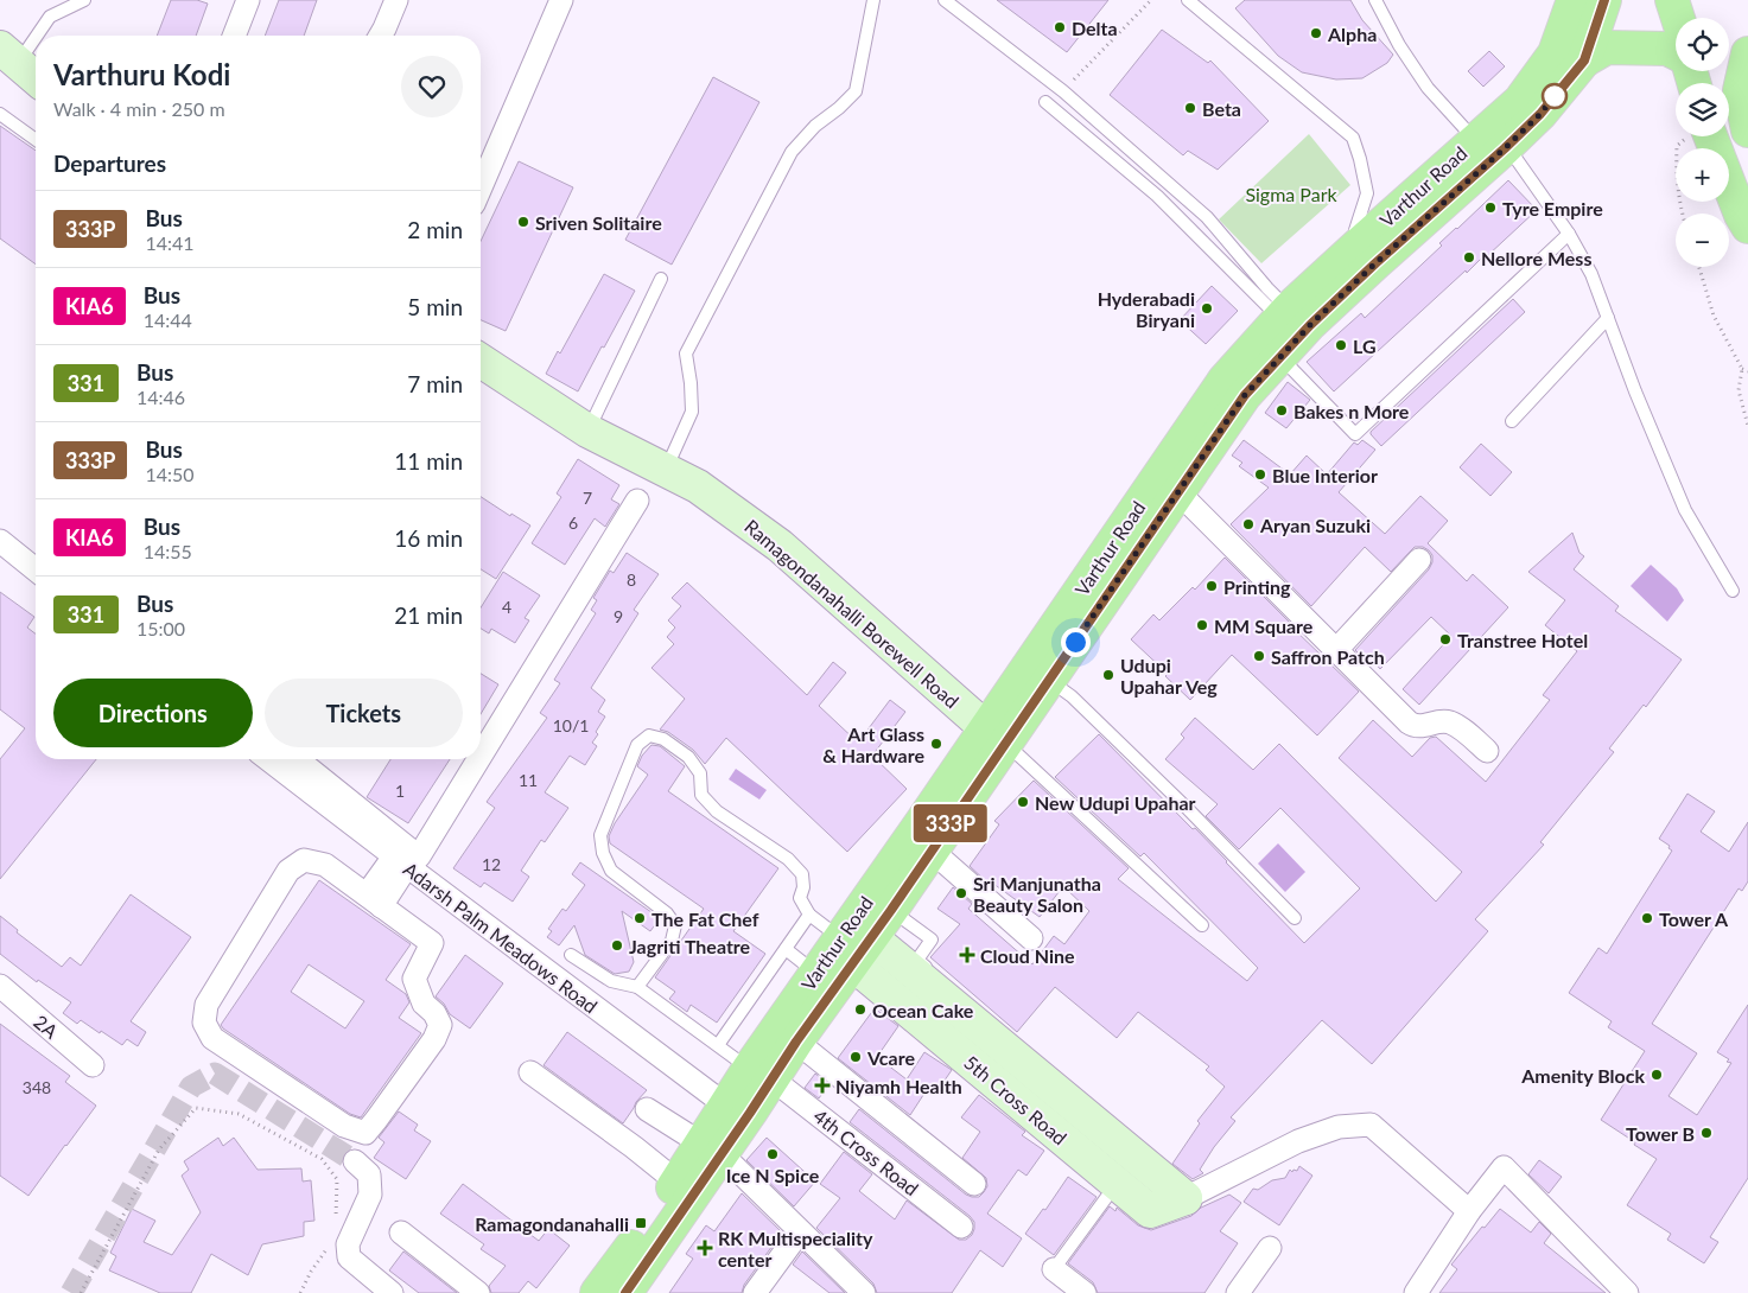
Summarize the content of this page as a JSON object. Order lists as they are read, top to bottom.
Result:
{
  "streets": {
    "main road": ["Varthur Road"],
    "street": [
      "Ramagondanahalli Borewell Road",
      "Adarsh Palm Meadows Road",
      "2A",
      "5th Cross Road",
      "4th Cross Road"
    ]
  },
  "crossings": [
    ["Varthur Road", "Ramagondanahalli Borewell Road"],
    ["Varthur Road", "Adarsh Palm Meadows Road"],
    ["Varthur Road", "5th Cross Road"],
    ["Varthur Road", "4th Cross Road"]
  ],
  "parks": ["Sigma Park"],
  "places": {
    "other": [
      "Delta",
      "Alpha",
      "Beta",
      "Tyre Empire",
      "Sriven Solitaire",
      "Nellore Mess",
      "Hyderabadi Biryani",
      "LG",
      "Bakes n More",
      "Blue Interior",
      "Aryan Suzuki",
      "Printing",
      "MM Square",
      "Transtree Hotel",
      "Saffron Patch",
      "Udupi Upahar Veg",
      "Art Glass & Hardware",
      "New Udupi Upahar",
      "Sri Manjunatha Beauty Salon",
      "The Fat Chef",
      "Tower A",
      "Jagriti Theatre",
      "Ocean Cake",
      "Vcare",
      "Amenity Block",
      "Tower B",
      "Ice N Spice"
    ],
    "health": ["Cloud Nine", "Niyamh Health", "RK Multispeciality center"],
    "transit": ["Ramagondanahalli"]
  },
  "lines": ["bus line 333P"],
  "house_numbers": [
    "7",
    "6",
    "8",
    "4",
    "9",
    "10/1",
    "11",
    "1",
    "12",
    "348"
  ],
  "page": {
    "on_map": "333P",
    "map_buttons": ["+", "−"],
    "heading": [
      ["Varthuru Kodi", "Walk · 4 min · 250 m"],
      "Departures"
    ],
    "list": [
      {
        "mark": "333P",
        "name": "Bus",
        "note": "14:41",
        "value": "2 min"
      },
      {
        "mark": "KIA6",
        "name": "Bus",
        "note": "14:44",
        "value": "5 min"
      },
      {
        "mark": "331",
        "name": "Bus",
        "note": "14:46",
        "value": "7 min"
      },
      {
        "mark": "333P",
        "name": "Bus",
        "note": "14:50",
        "value": "11 min"
      },
      {
        "mark": "KIA6",
        "name": "Bus",
        "note": "14:55",
        "value": "16 min"
      },
      {
        "mark": "331",
        "name": "Bus",
        "note": "15:00",
        "value": "21 min"
      }
    ],
    "buttons": ["Directions", "Tickets"]
  }
}
